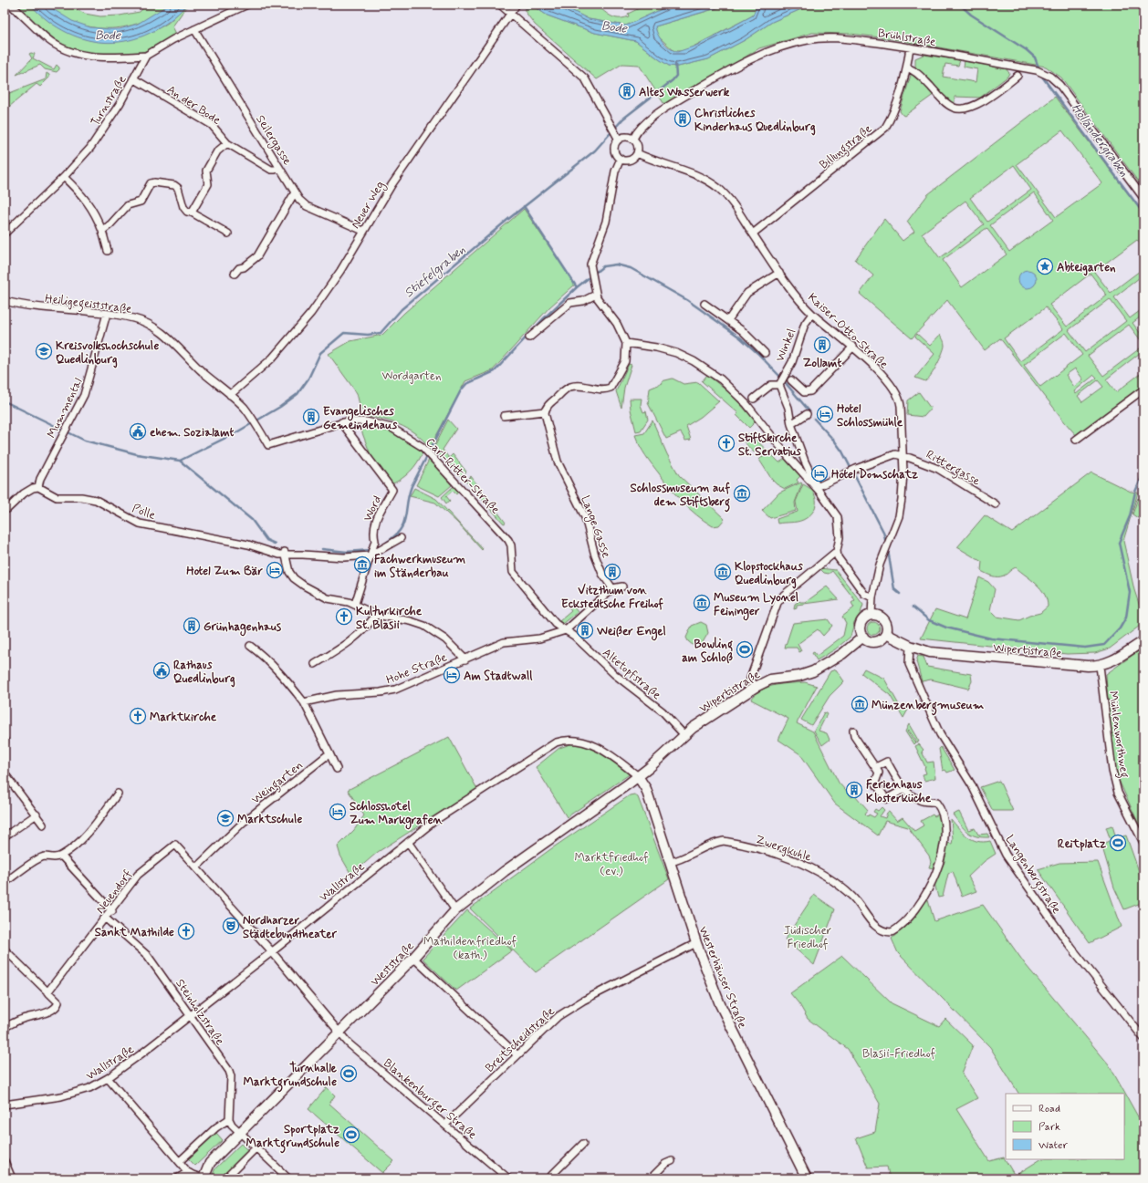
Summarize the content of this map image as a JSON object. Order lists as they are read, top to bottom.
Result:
{
  "streets": {
    "main road": ["Wipertistraße", "Weststraße", "Westerhäuser Straße"],
    "street": [
      "Brühlstraße",
      "Turnstraße",
      "An der Bode",
      "Seilergasse",
      "Billungstraße",
      "Neuer Weg",
      "Heiligegeiststraße",
      "Kaiser-Otto-Straße",
      "Winkel",
      "Mummental",
      "Rittergasse",
      "Carl-Ritter-Straße",
      "Word",
      "Pölle",
      "Lange Gasse",
      "Hohe Straße",
      "Altetopfstraße",
      "Mühlenworthweg",
      "Weingarten",
      "Zwergkuhle",
      "Langenbergstraße",
      "Wallstraße",
      "Neuendorf",
      "Steinholzstraße",
      "Breitscheidstraße",
      "Blankenburger Straße"
    ]
  },
  "crossings": [
    ["Brühlstraße", "Billungstraße"],
    ["Brühlstraße", "Kaiser-Otto-Straße"],
    ["Turnstraße", "An der Bode"],
    ["Turnstraße", "Seilergasse"],
    ["An der Bode", "Seilergasse"],
    ["Seilergasse", "Neuer Weg"],
    ["Billungstraße", "Kaiser-Otto-Straße"],
    ["Neuer Weg", "Heiligegeiststraße"],
    ["Heiligegeiststraße", "Mummental"],
    ["Heiligegeiststraße", "Carl-Ritter-Straße"],
    ["Kaiser-Otto-Straße", "Winkel"],
    ["Kaiser-Otto-Straße", "Rittergasse"],
    ["Kaiser-Otto-Straße", "Wipertistraße"],
    ["Mummental", "Pölle"],
    ["Carl-Ritter-Straße", "Word"],
    ["Carl-Ritter-Straße", "Hohe Straße"],
    ["Carl-Ritter-Straße", "Altetopfstraße"],
    ["Wipertistraße", "Altetopfstraße"],
    ["Wipertistraße", "Mühlenworthweg"],
    ["Wipertistraße", "Langenbergstraße"],
    ["Wipertistraße", "Wallstraße"],
    ["Wipertistraße", "Weststraße"],
    ["Wipertistraße", "Westerhäuser Straße"],
    ["Hohe Straße", "Altetopfstraße"],
    ["Weingarten", "Blankenburger Straße"],
    ["Zwergkuhle", "Westerhäuser Straße"],
    ["Wallstraße", "Weststraße"],
    ["Wallstraße", "Westerhäuser Straße"],
    ["Wallstraße", "Steinholzstraße"],
    ["Wallstraße", "Blankenburger Straße"],
    ["Neuendorf", "Steinholzstraße"],
    ["Neuendorf", "Blankenburger Straße"],
    ["Weststraße", "Westerhäuser Straße"],
    ["Weststraße", "Blankenburger Straße"],
    ["Westerhäuser Straße", "Breitscheidstraße"],
    ["Breitscheidstraße", "Blankenburger Straße"]
  ],
  "water": ["Bode", "Holländergraben", "Stiefelgraben"],
  "parks": [
    "Wordgarten",
    "Marktfriedhof (ev.)",
    "Jüdischer Friedhof",
    "Mathildenfriedhof (kath.)",
    "Blasii-Friedhof"
  ],
  "places": {
    "building": [
      "Altes Wasserwerk",
      "Christliches Kinderhaus Quedlinburg",
      "Zollamt",
      "Evangelisches Gemeindehaus",
      "Vitzthum von Eckstedtsche Freihof",
      "Grünhagenhaus",
      "Weißer Engel",
      "Ferienhaus Klosterküche"
    ],
    "place": ["Abteigarten"],
    "school or university": ["Kreisvolkshochschule Quedlinburg", "Marktschule"],
    "hotel": [
      "Hotel Schlossmühle",
      "Hotel Domschatz",
      "Hotel Zum Bär",
      "Am Stadtwall",
      "Schlosshotel Zum Markgrafen"
    ],
    "public building": ["ehem. Sozialamt", "Rathaus Quedlinburg"],
    "church": [
      "Stiftskirche St. Servatius",
      "Kulturkirche St. Blasii",
      "Marktkirche",
      "Sankt Mathilde"
    ],
    "museum": [
      "Schlossmuseum auf dem Stiftsberg",
      "Fachwerkmuseum im Ständerbau",
      "Klopstockhaus Quedlinburg",
      "Museum Lyonel Feininger",
      "Münzenbergmuseum"
    ],
    "sports": [
      "Bowling am Schloß",
      "Reitplatz",
      "Turnhalle Marktgrundschule",
      "Sportplatz Marktgrundschule"
    ],
    "theatre": ["Nordharzer Städtebundtheater"]
  },
  "legend": ["Road", "Park", "Water"]
}
